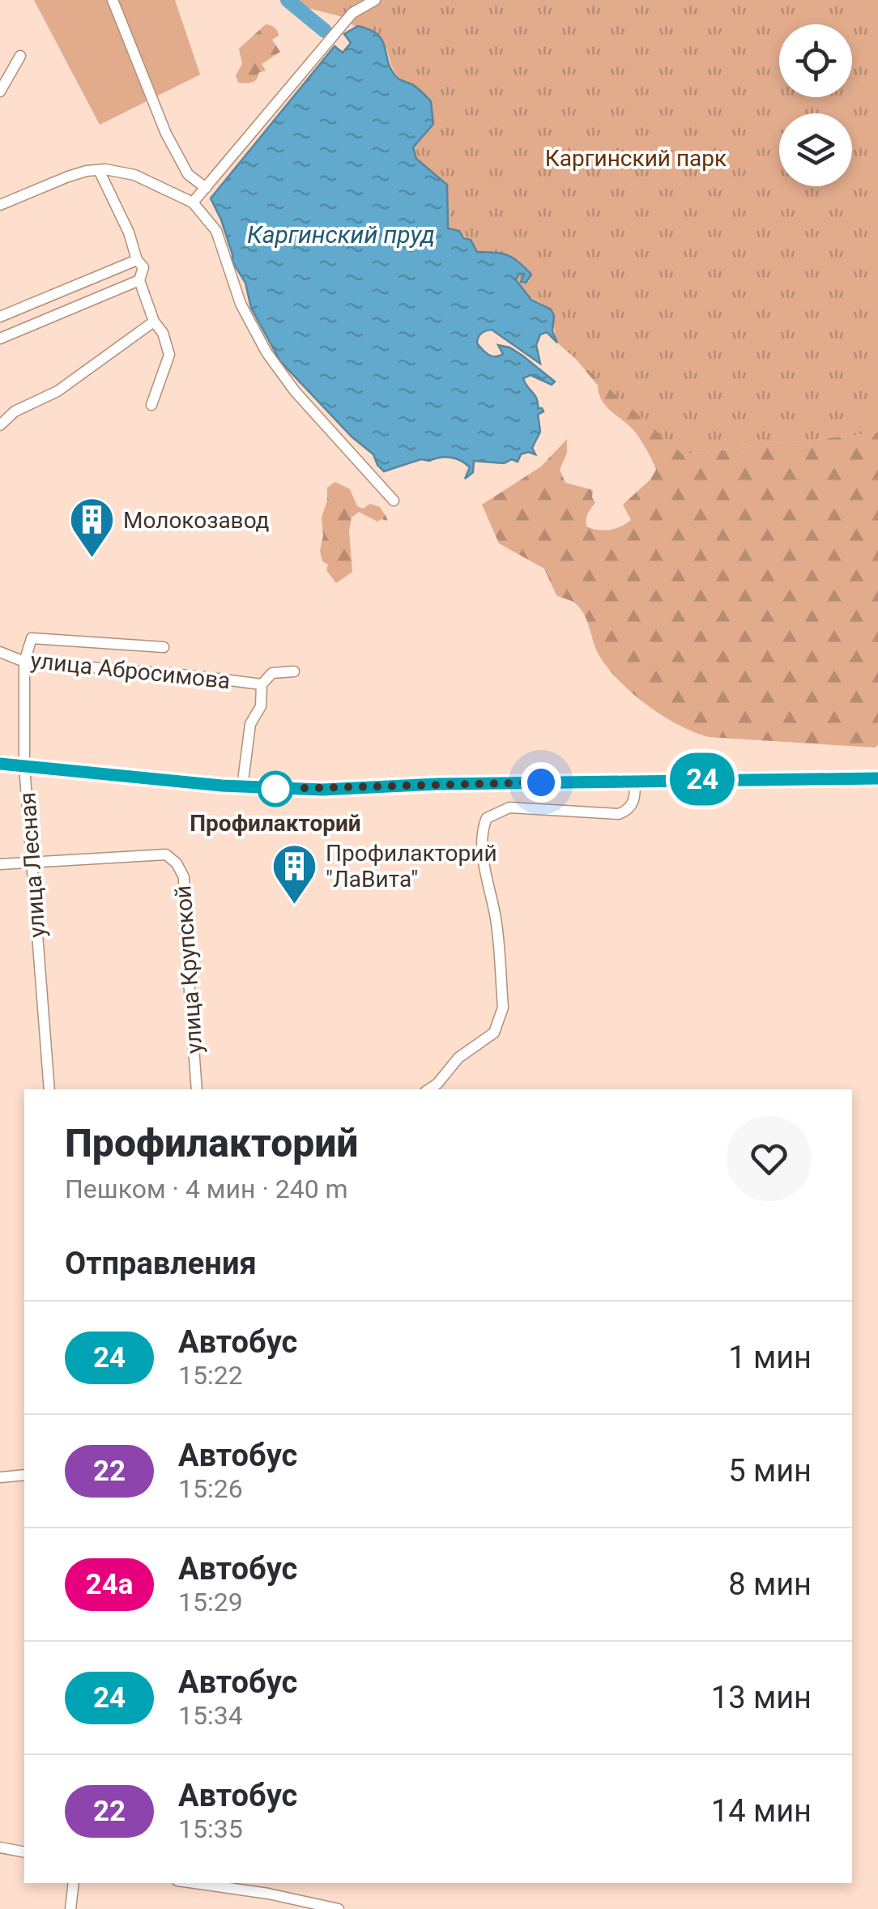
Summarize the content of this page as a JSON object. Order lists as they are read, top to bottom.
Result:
{
  "streets": {
    "street": ["улица Абросимова", "улица Лесная", "улица Крупской"]
  },
  "crossings": [
    ["улица Абросимова", "улица Лесная"],
    ["улица Лесная", "улица Крупской"]
  ],
  "water": ["Каргинский пруд"],
  "parks": ["Каргинский парк"],
  "places": {
    "building": ["Молокозавод", "Профилакторий \"ЛаВита\""],
    "other": ["Профилакторий"]
  },
  "lines": ["bus line 24"],
  "page": {
    "on_map": "24",
    "heading": [
      ["Профилакторий", "Пешком · 4 мин · 240 m"],
      "Отправления"
    ],
    "list": [
      {
        "mark": "24",
        "name": "Автобус",
        "note": "15:22",
        "value": "1 мин"
      },
      {
        "mark": "22",
        "name": "Автобус",
        "note": "15:26",
        "value": "5 мин"
      },
      {
        "mark": "24a",
        "name": "Автобус",
        "note": "15:29",
        "value": "8 мин"
      },
      {
        "mark": "24",
        "name": "Автобус",
        "note": "15:34",
        "value": "13 мин"
      },
      {
        "mark": "22",
        "name": "Автобус",
        "note": "15:35",
        "value": "14 мин"
      }
    ]
  }
}
